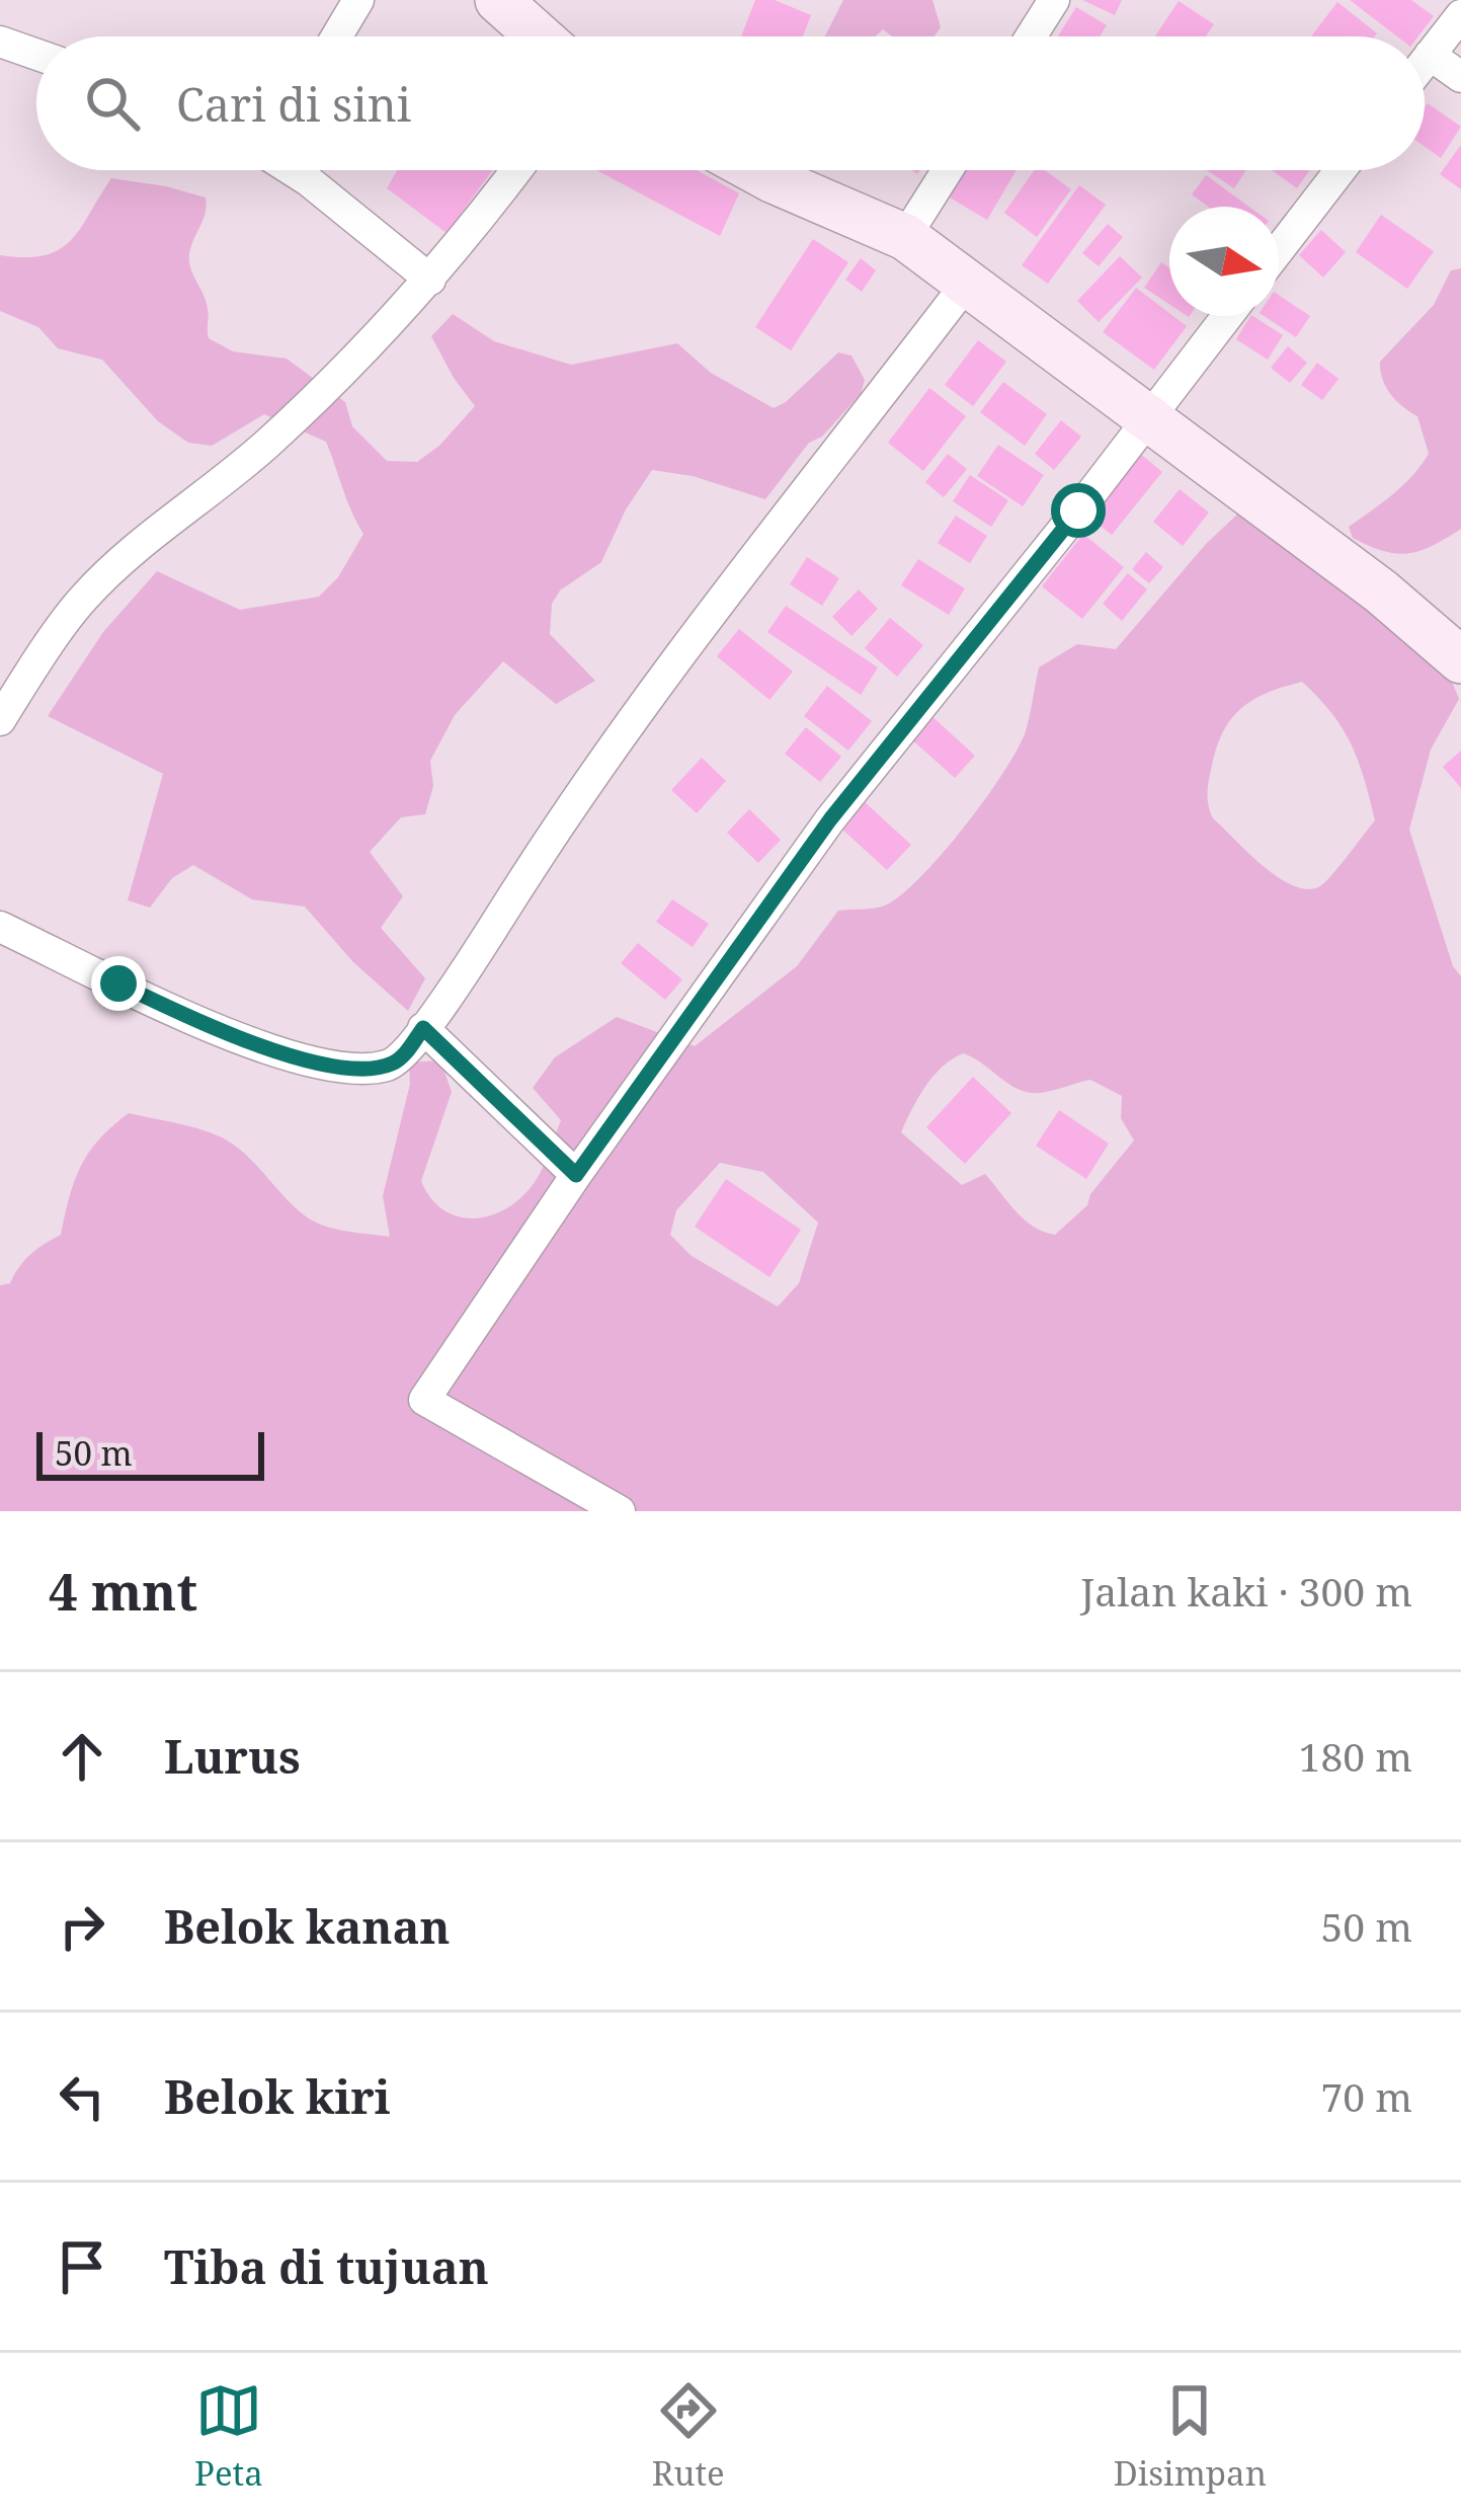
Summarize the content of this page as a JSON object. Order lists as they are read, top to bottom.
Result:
{
  "scale_bar": "50 m",
  "north": "right",
  "page": {
    "search": "Cari di sini",
    "scale": "50 m",
    "heading": ["4 mnt", "Jalan kaki · 300 m"],
    "list": [
      ["Lurus", "180 m"],
      ["Belok kanan", "50 m"],
      ["Belok kiri", "70 m"],
      "Tiba di tujuan"
    ],
    "nav": ["Peta", "Rute", "Disimpan"]
  }
}
